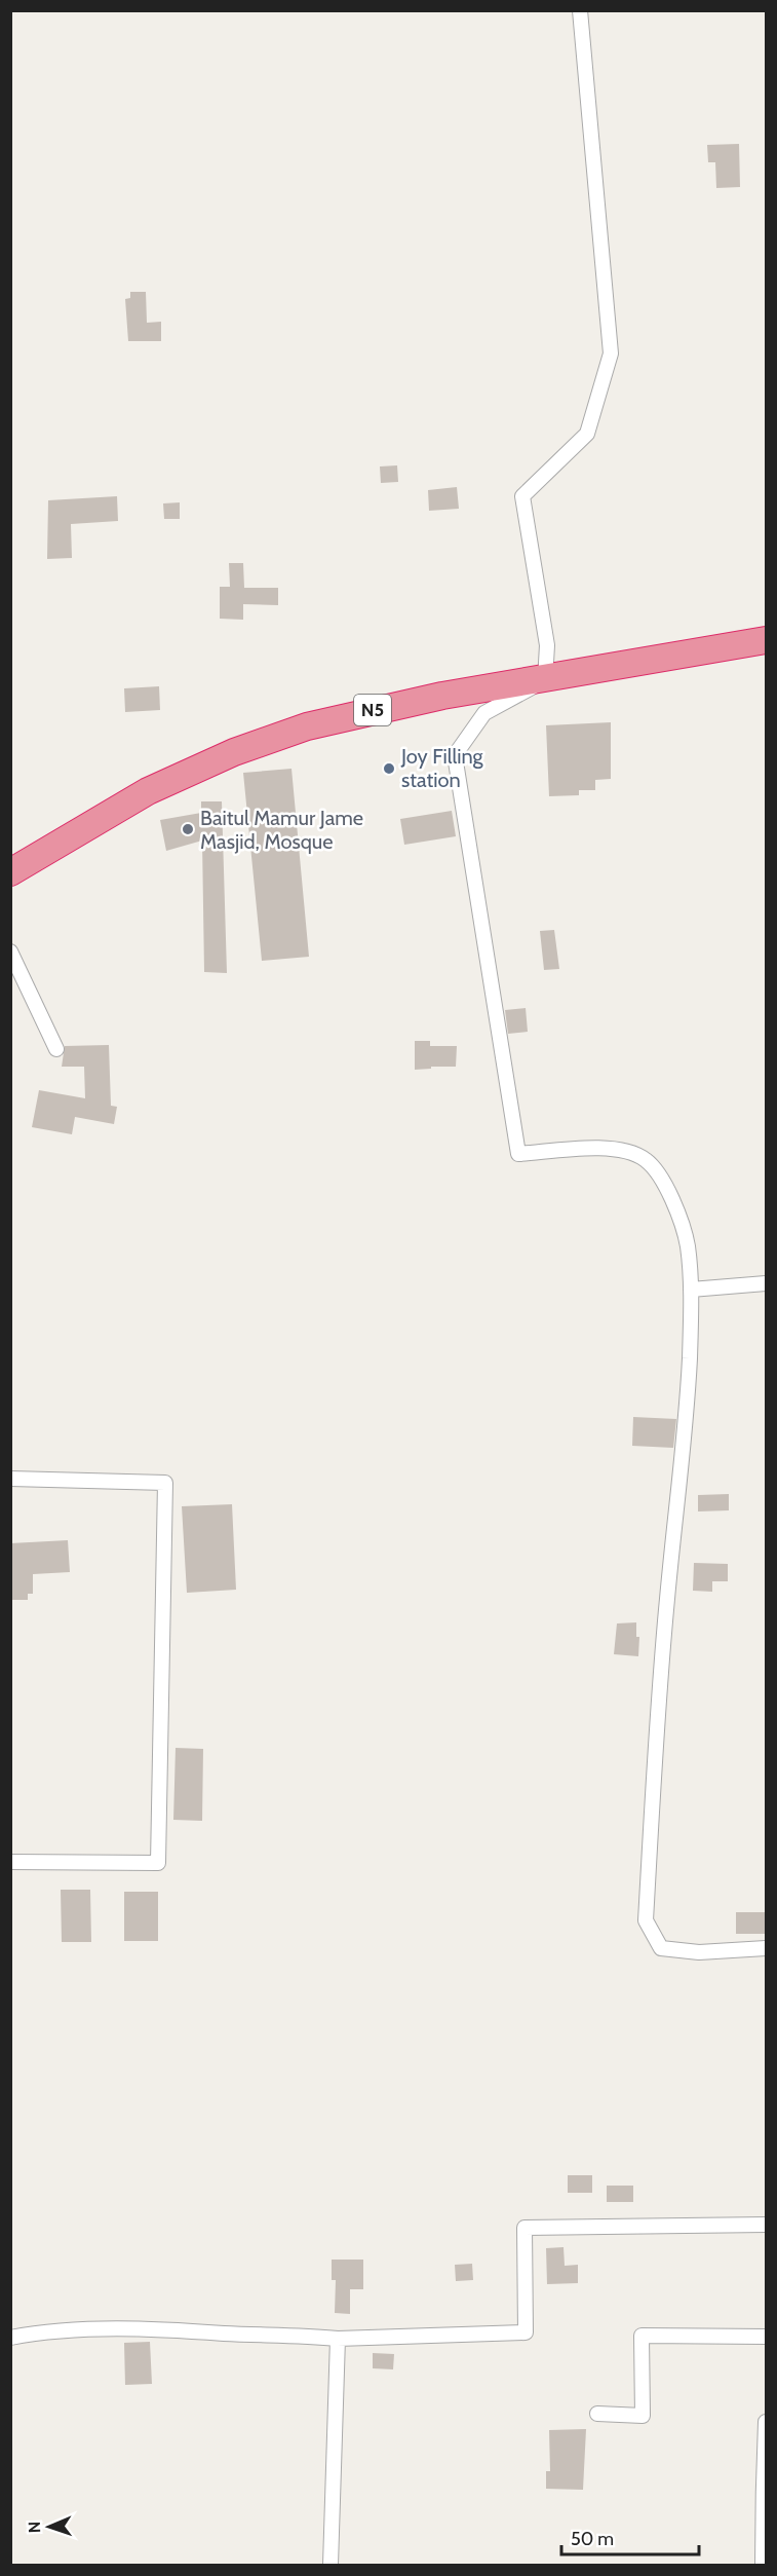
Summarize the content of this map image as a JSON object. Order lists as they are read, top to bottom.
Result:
{
  "streets": {
    "highway": ["N5"]
  },
  "places": ["Joy Filling station", "Baitul Mamur Jame Masjid, Mosque"],
  "scale_bar": "50 m",
  "north": "left"
}
